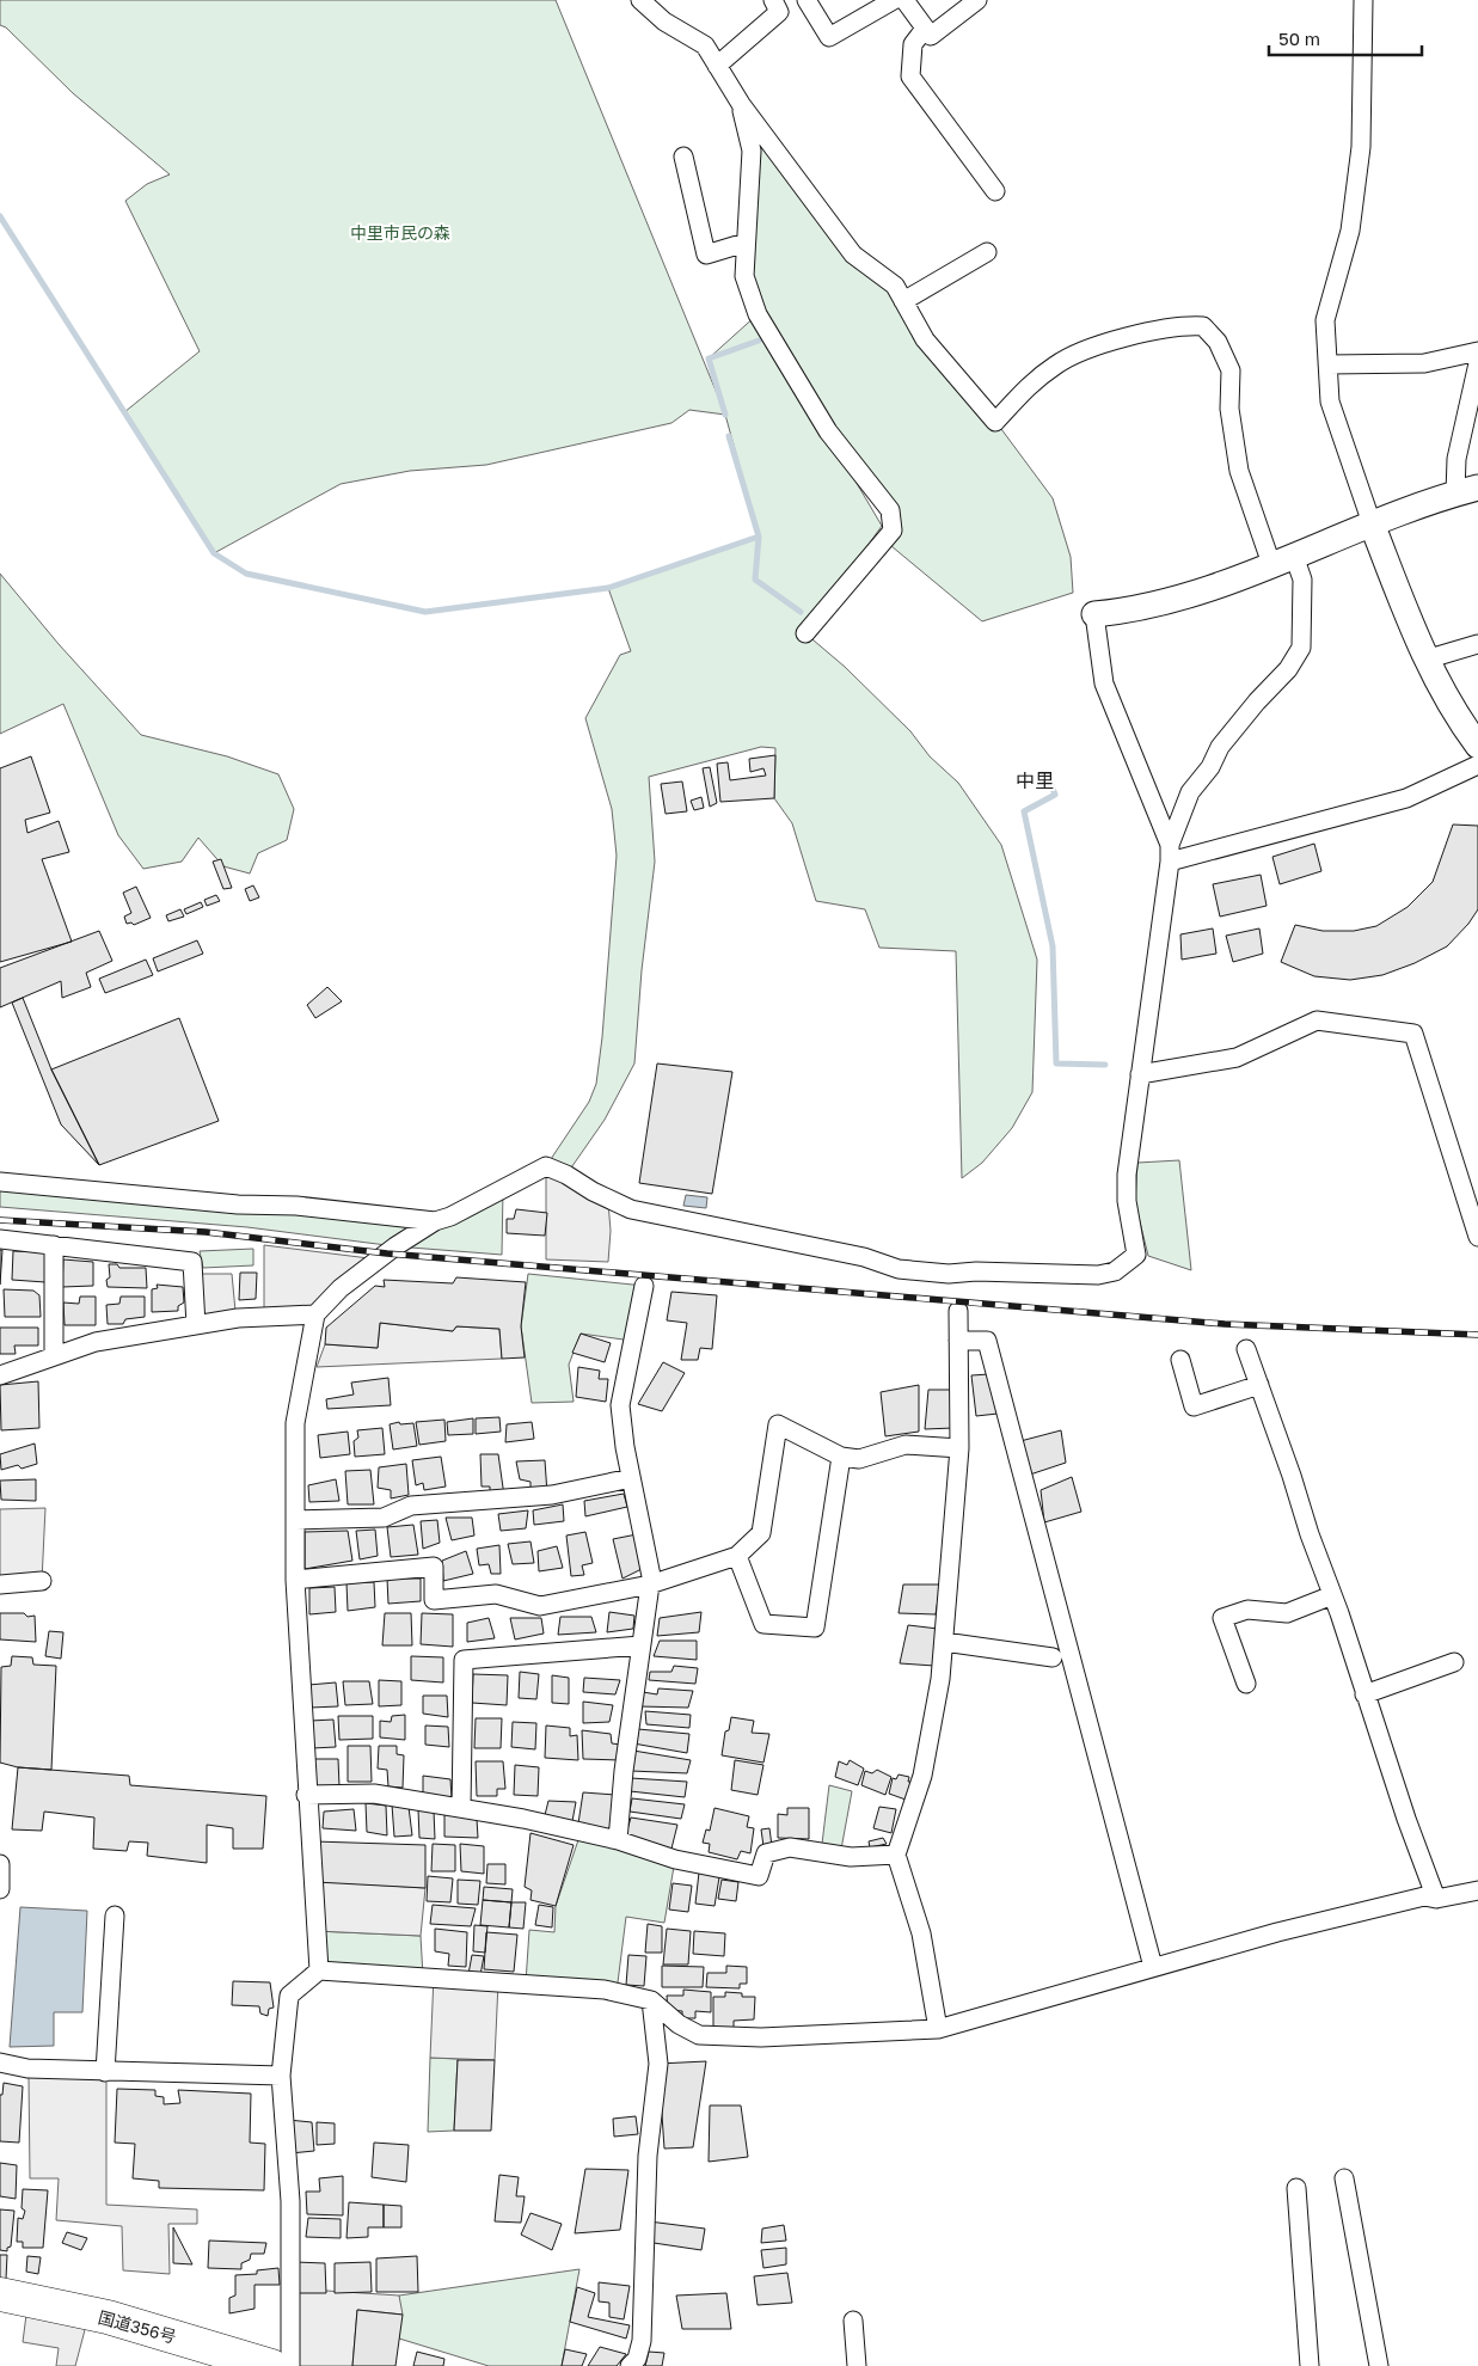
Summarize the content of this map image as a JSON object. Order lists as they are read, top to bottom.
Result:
{
  "streets": {
    "highway": ["国道356号"]
  },
  "districts": ["中里"],
  "parks": ["中里市民の森"],
  "scale_bar": "50 m"
}
